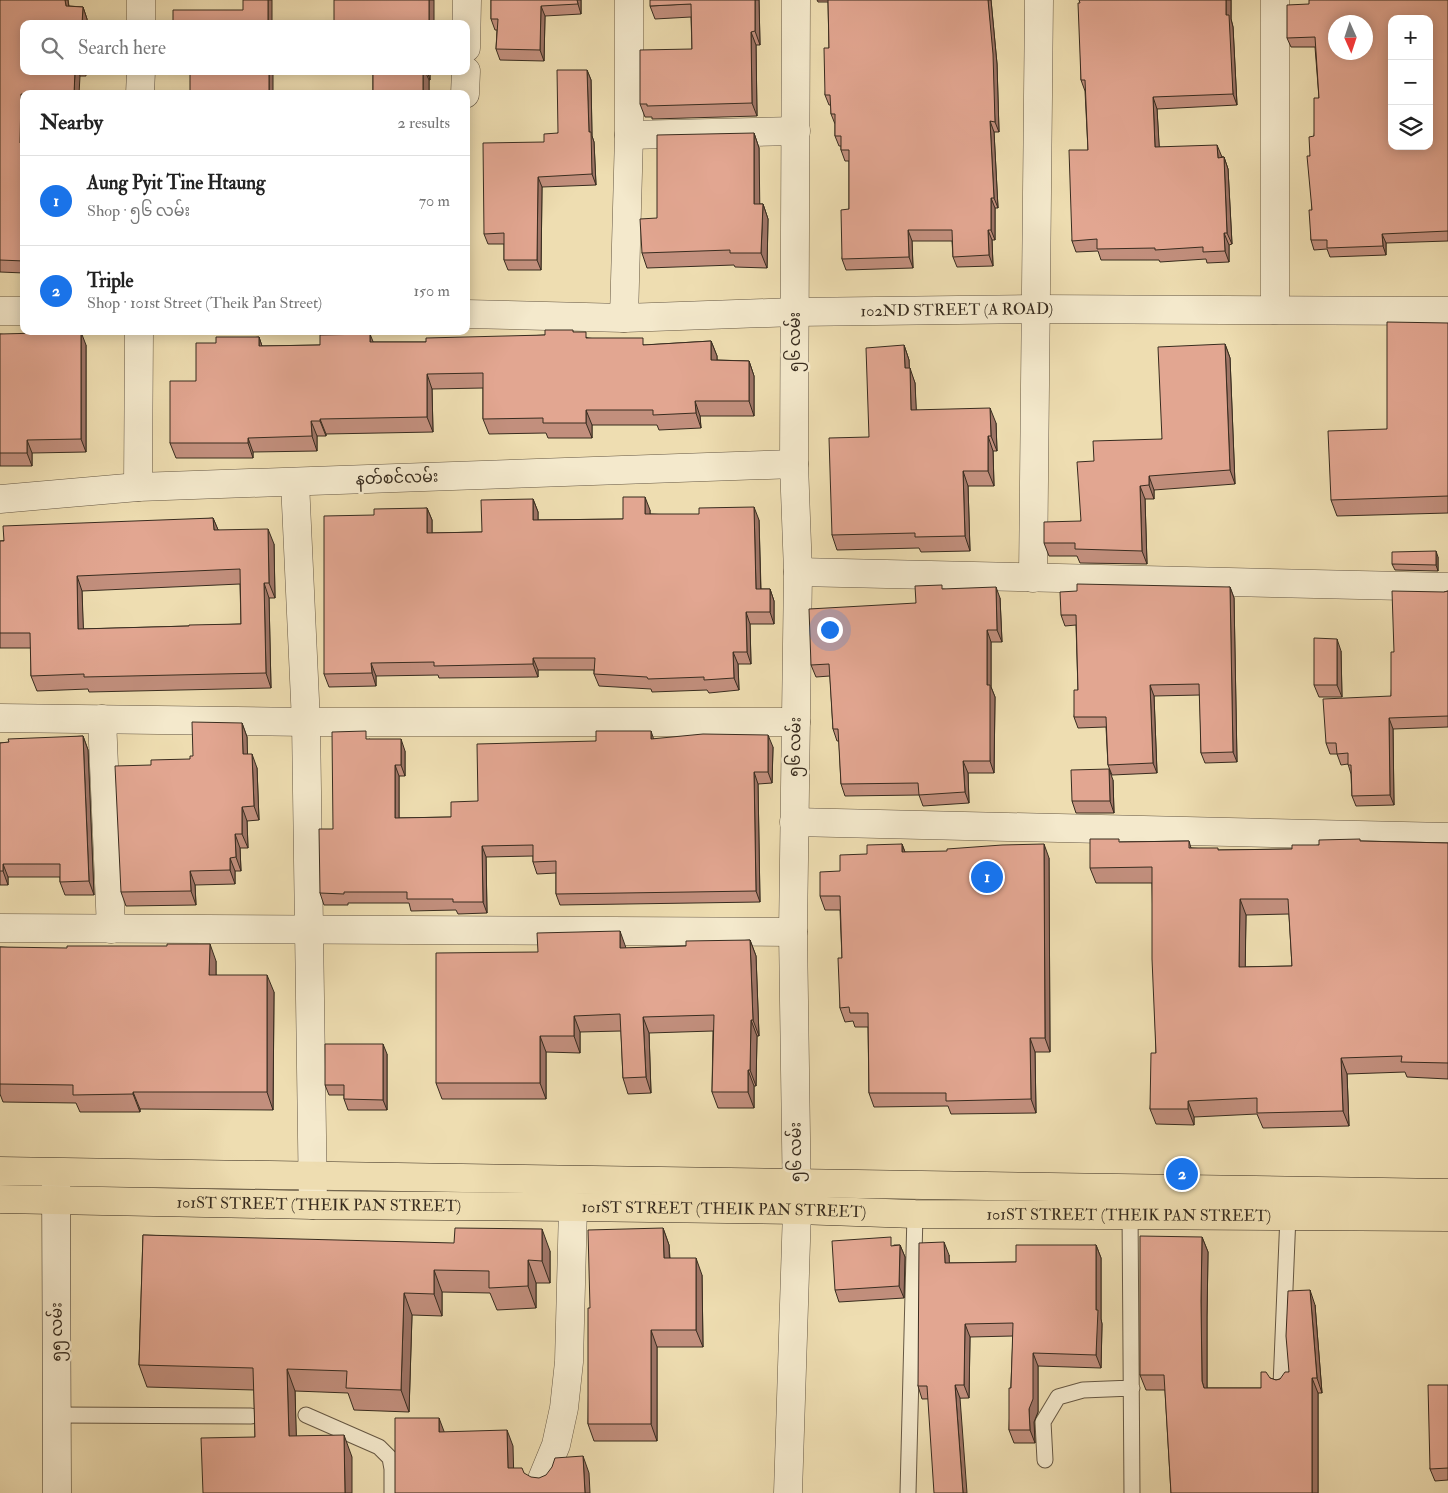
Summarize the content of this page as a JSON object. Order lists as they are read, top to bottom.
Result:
{
  "streets": {
    "main road": ["101ST STREET (THEIK PAN STREET)"],
    "street": [
      "102ND STREET (A ROAD)",
      "၅၆ လမ်း",
      "နတ်စင်လမ်း",
      "၅၅ လမ်း"
    ]
  },
  "crossings": [
    ["102ND STREET (A ROAD)", "၅၆ လမ်း"],
    ["၅၆ လမ်း", "နတ်စင်လမ်း"],
    ["၅၆ လမ်း", "101ST STREET (THEIK PAN STREET)"],
    ["101ST STREET (THEIK PAN STREET)", "၅၅ လမ်း"]
  ],
  "north": "bottom",
  "page": {
    "map_buttons": ["+", "−"],
    "search": "Search here",
    "heading": ["Nearby", "2 results"],
    "list": [
      {
        "mark": "1",
        "name": "Aung Pyit Tine Htaung",
        "note": "Shop · ၅၆ လမ်း",
        "value": "70 m"
      },
      {
        "mark": "2",
        "name": "Triple",
        "note": "Shop · 101st Street (Theik Pan Street)",
        "value": "150 m"
      }
    ],
    "pins": ["1", "2"]
  }
}
